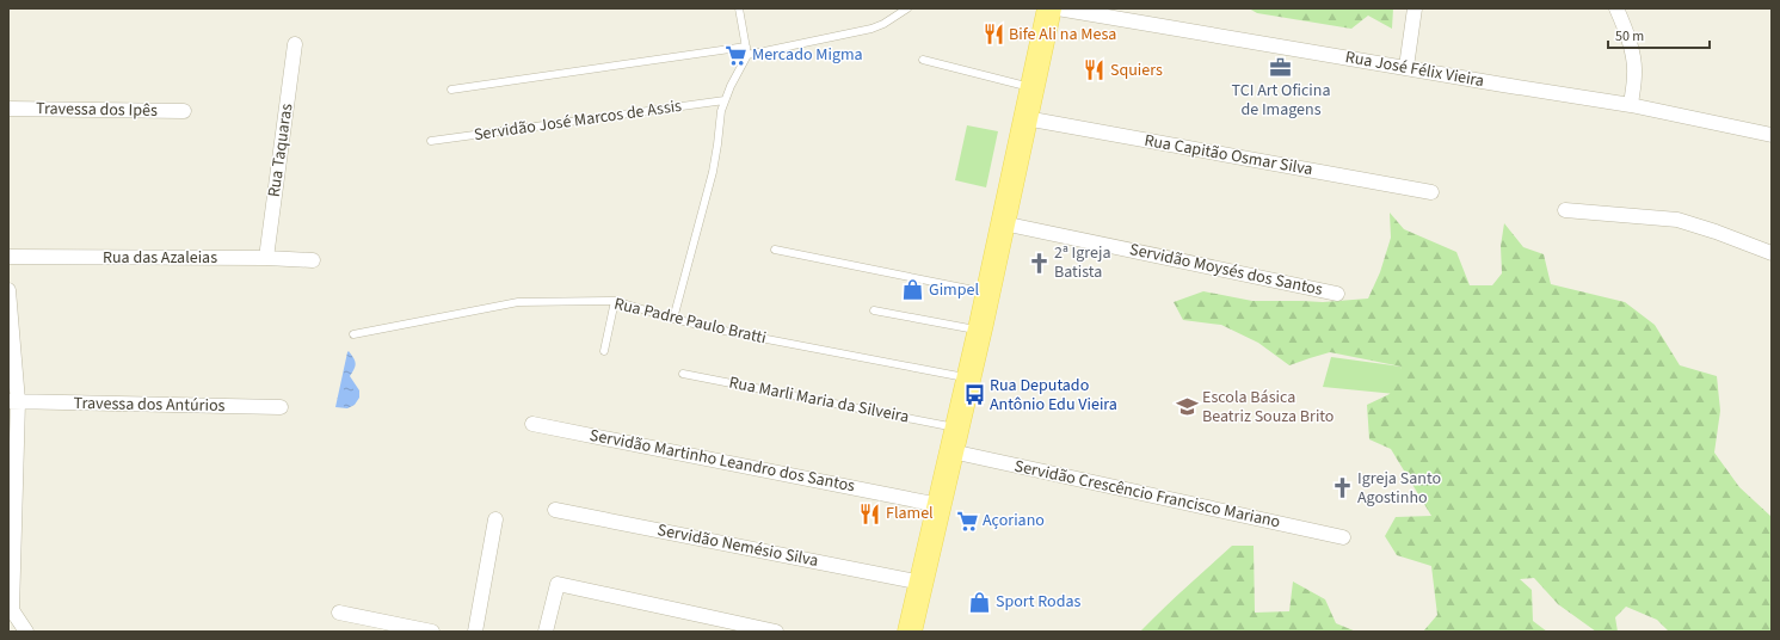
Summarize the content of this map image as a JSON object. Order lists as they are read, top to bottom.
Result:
{
  "streets": {
    "street": [
      "Rua José Félix Vieira",
      "Travessa dos Ipês",
      "Rua Taquaras",
      "Rua Capitão Osmar Silva",
      "Rua das Azaleias",
      "Servidão Moysés dos Santos",
      "Travessa dos Antúrios",
      "Servidão Martinho Leandro dos Santos",
      "Servidão Crescêncio Francisco Mariano",
      "Servidão Nemésio Silva"
    ],
    "lane": ["Servidão José Marcos de Assis", "Rua Padre Paulo Bratti", "Rua Marli Maria da Silveira"]
  },
  "crossings": [
    ["Rua Taquaras", "Rua das Azaleias"]
  ],
  "places": {
    "restaurant": ["Bife Ali na Mesa", "Squiers", "Flamel"],
    "supermarket": ["Mercado Migma", "Açoriano"],
    "office": ["TCI Art Oficina de Imagens"],
    "church": ["2ª Igreja Batista", "Igreja Santo Agostinho"],
    "shop": ["Gimpel", "Sport Rodas"],
    "bus stop": ["Rua Deputado Antônio Edu Vieira"],
    "school or university": ["Escola Básica Beatriz Souza Brito"]
  },
  "scale_bar": "50 m"
}
